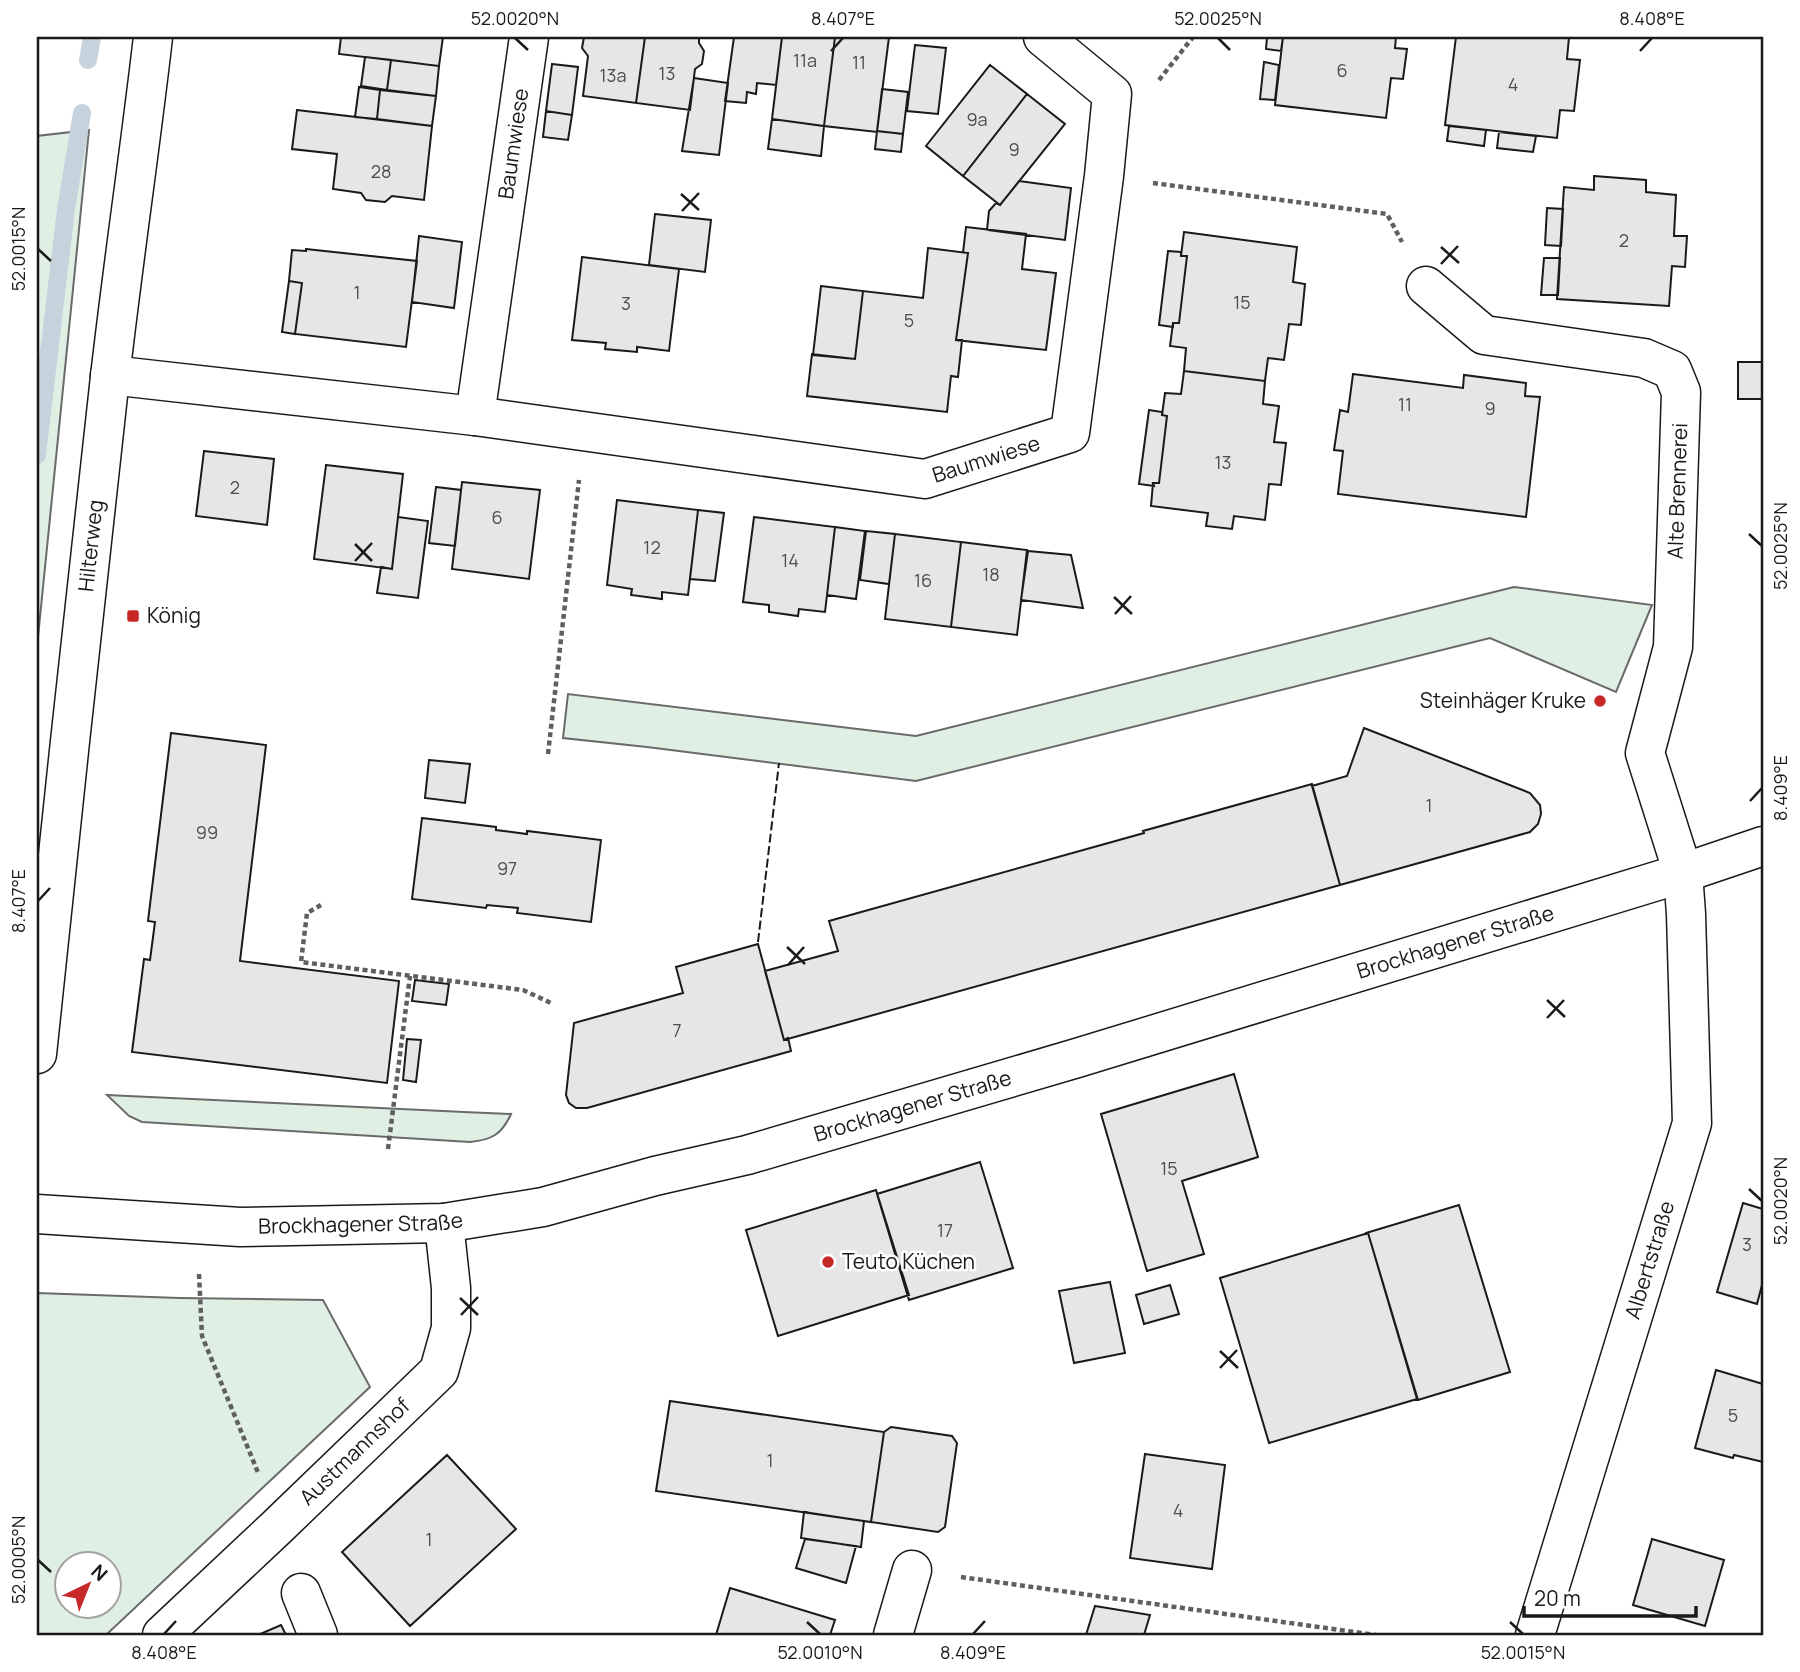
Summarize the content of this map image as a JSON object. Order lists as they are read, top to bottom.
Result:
{
  "streets": {
    "street": [
      "Baumwiese",
      "Alte Brennerei",
      "Hilterweg",
      "Brockhagener Straße",
      "Albertstraße",
      "Austmannshof"
    ]
  },
  "crossings": [
    ["Baumwiese", "Hilterweg"],
    ["Alte Brennerei", "Brockhagener Straße"],
    ["Alte Brennerei", "Albertstraße"],
    ["Brockhagener Straße", "Albertstraße"],
    ["Brockhagener Straße", "Austmannshof"]
  ],
  "places": {
    "transit": ["König"],
    "other": ["Steinhäger Kruke", "Teuto Küchen"]
  },
  "house_numbers": [
    "11a",
    "11",
    "6",
    "13",
    "13a",
    "4",
    "9a",
    "9",
    "28",
    "2",
    "1",
    "15",
    "3",
    "5",
    "11",
    "9",
    "13",
    "2",
    "6",
    "12",
    "14",
    "18",
    "16",
    "1",
    "99",
    "97",
    "7",
    "15",
    "17",
    "3",
    "5",
    "1",
    "4",
    "1"
  ],
  "scale_bar": "20 m",
  "north": "top right",
  "coordinates": [
    "52.0020°N",
    "8.407°E",
    "52.0025°N",
    "8.408°E",
    "52.0015°N",
    "8.409°E",
    "52.0005°N",
    "52.0010°N"
  ]
}
